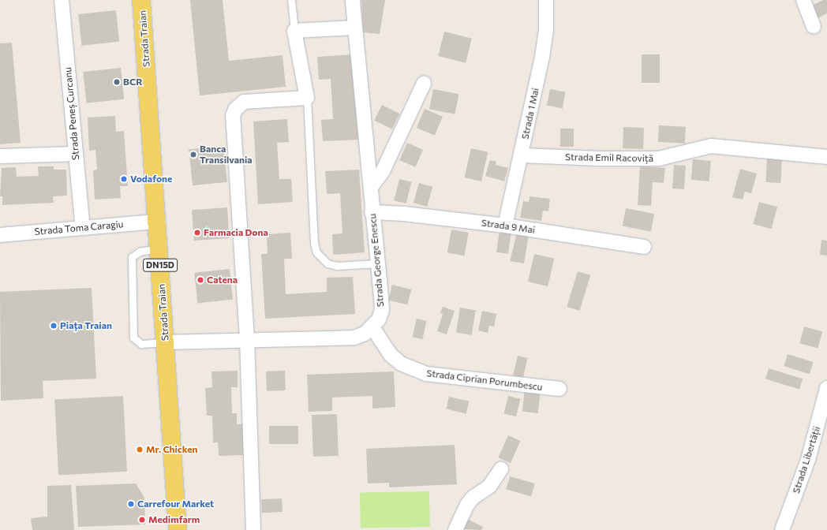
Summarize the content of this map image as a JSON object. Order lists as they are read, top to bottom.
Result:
{
  "streets": {
    "main road": ["Strada Traian", "DN15D"],
    "street": [
      "Strada Peneș Curcanu",
      "Strada 1 Mai",
      "Strada Emil Racoviță",
      "Strada 9 Mai",
      "Strada Toma Caragiu",
      "Strada George Enescu",
      "Strada Ciprian Porumbescu",
      "Strada Libertății"
    ]
  },
  "crossings": [
    ["Strada Traian", "Strada Toma Caragiu"],
    ["Strada Traian", "Strada George Enescu"],
    ["Strada Peneș Curcanu", "Strada Toma Caragiu"],
    ["Strada 1 Mai", "Strada Emil Racoviță"],
    ["Strada 1 Mai", "Strada 9 Mai"],
    ["Strada 9 Mai", "Strada George Enescu"],
    ["Strada George Enescu", "Strada Ciprian Porumbescu"]
  ],
  "places": [
    "BCR",
    "Banca Transilvania",
    "Vodafone",
    "Farmacia Dona",
    "Catena",
    "Piața Traian",
    "Mr. Chicken",
    "Carrefour Market",
    "Medimfarm"
  ]
}
